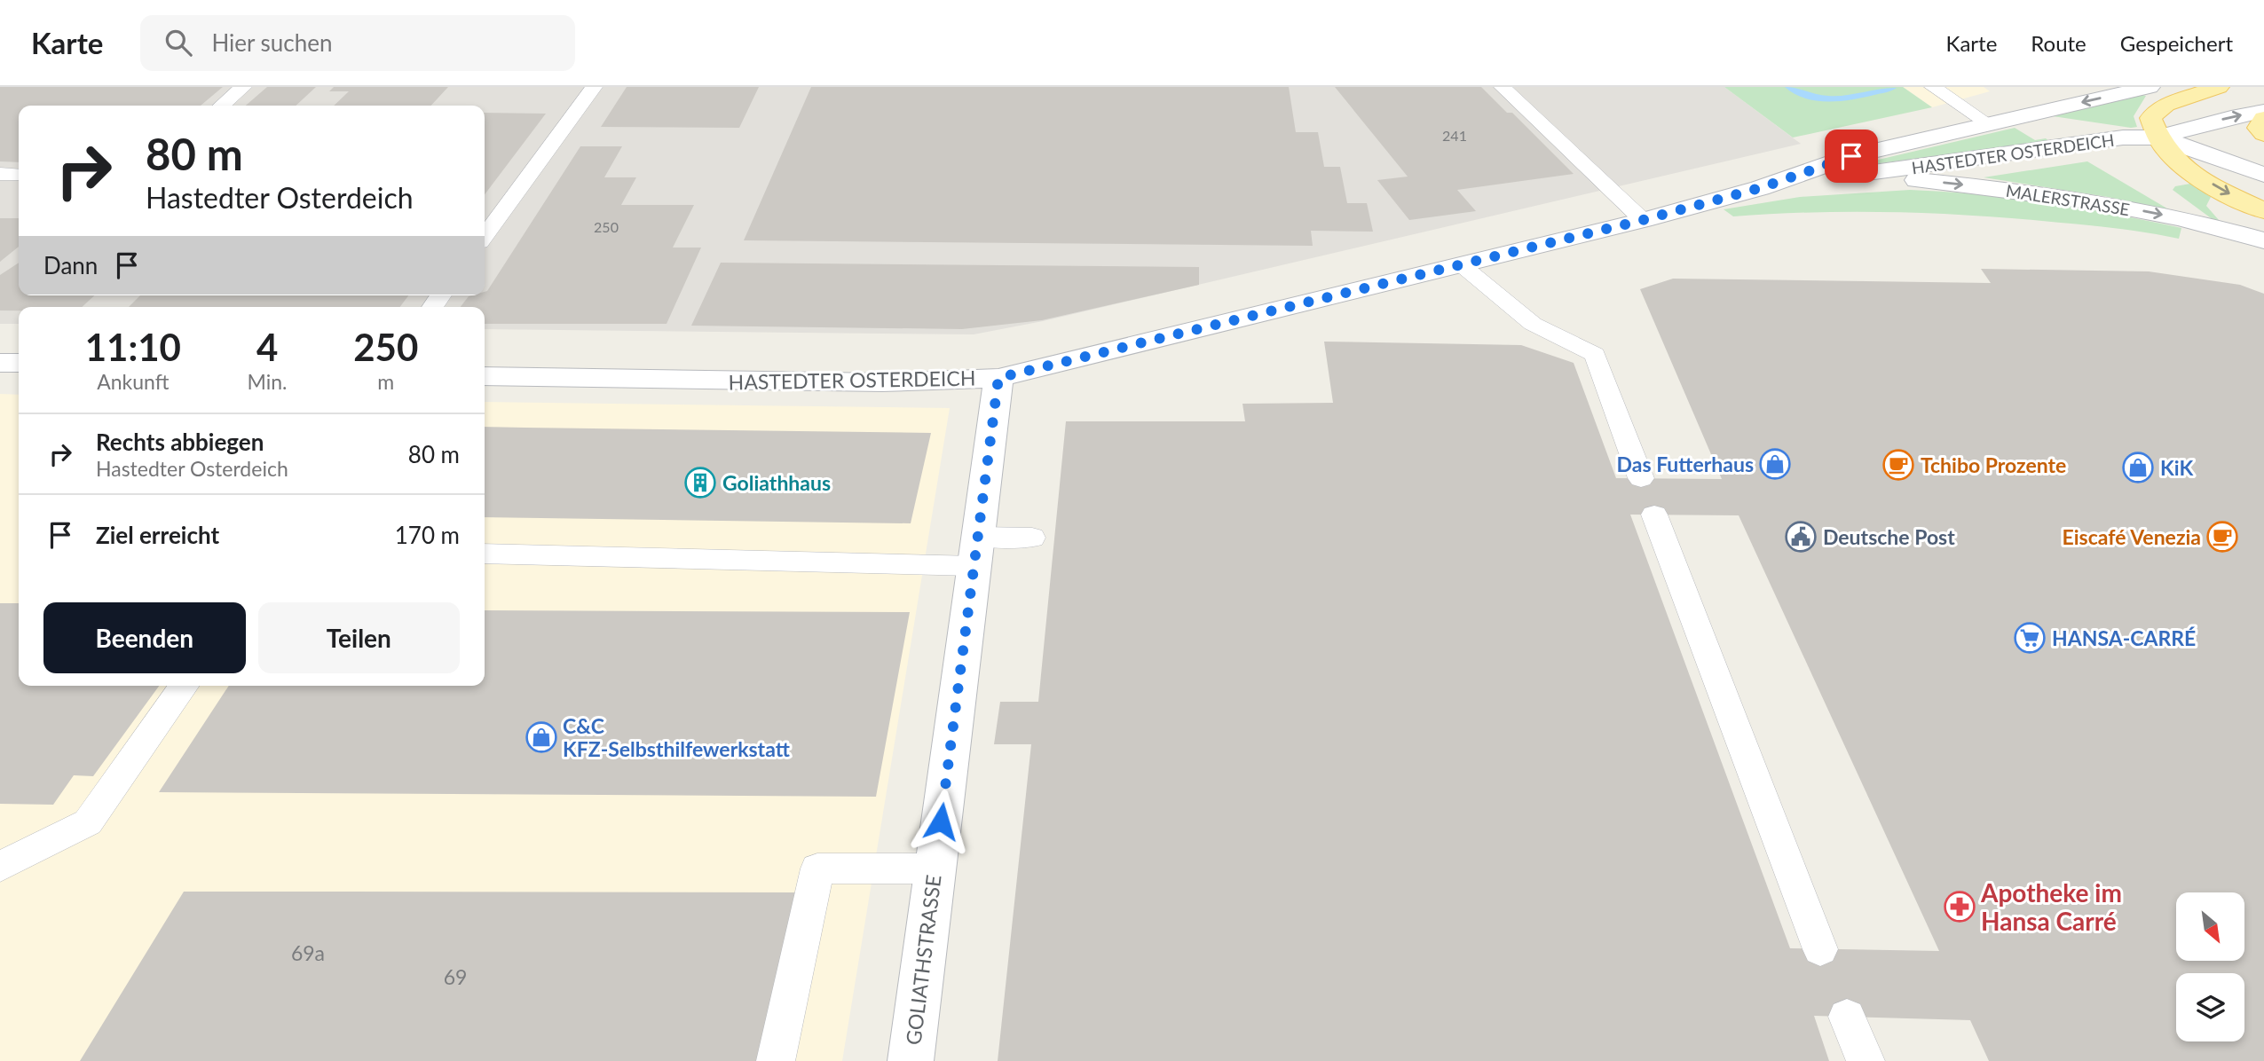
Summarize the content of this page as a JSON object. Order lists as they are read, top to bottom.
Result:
{
  "streets": {
    "main road": ["MALERSTRASSE"],
    "street": ["HASTEDTER OSTERDEICH", "GOLIATHSTRASSE"]
  },
  "crossings": [
    ["HASTEDTER OSTERDEICH", "MALERSTRASSE"],
    ["HASTEDTER OSTERDEICH", "GOLIATHSTRASSE"]
  ],
  "one_way": ["MALERSTRASSE"],
  "places": {
    "shop": ["Das Futterhaus", "KiK", "C&C KFZ-Selbsthilfewerkstatt"],
    "cafe": ["Tchibo Prozente", "Eiscafé Venezia"],
    "building": ["Goliathhaus"],
    "public building": ["Deutsche Post"],
    "supermarket": ["HANSA-CARRÉ"],
    "pharmacy": ["Apotheke im Hansa Carré"]
  },
  "house_numbers": [
    "241",
    "250",
    "69a",
    "69"
  ],
  "north": "bottom right",
  "page": {
    "header": "Karte",
    "search": "Hier suchen",
    "nav": ["Karte", "Route", "Gespeichert"],
    "turn": ["80 m", "Hastedter Osterdeich"],
    "then": "Dann",
    "eta": [
      "11:10",
      "Ankunft",
      "4",
      "Min.",
      "250",
      "m"
    ],
    "list": [
      {
        "name": "Rechts abbiegen",
        "note": "Hastedter Osterdeich",
        "value": "80 m"
      },
      {
        "name": "Ziel erreicht",
        "value": "170 m"
      }
    ],
    "buttons": ["Beenden", "Teilen"]
  }
}
